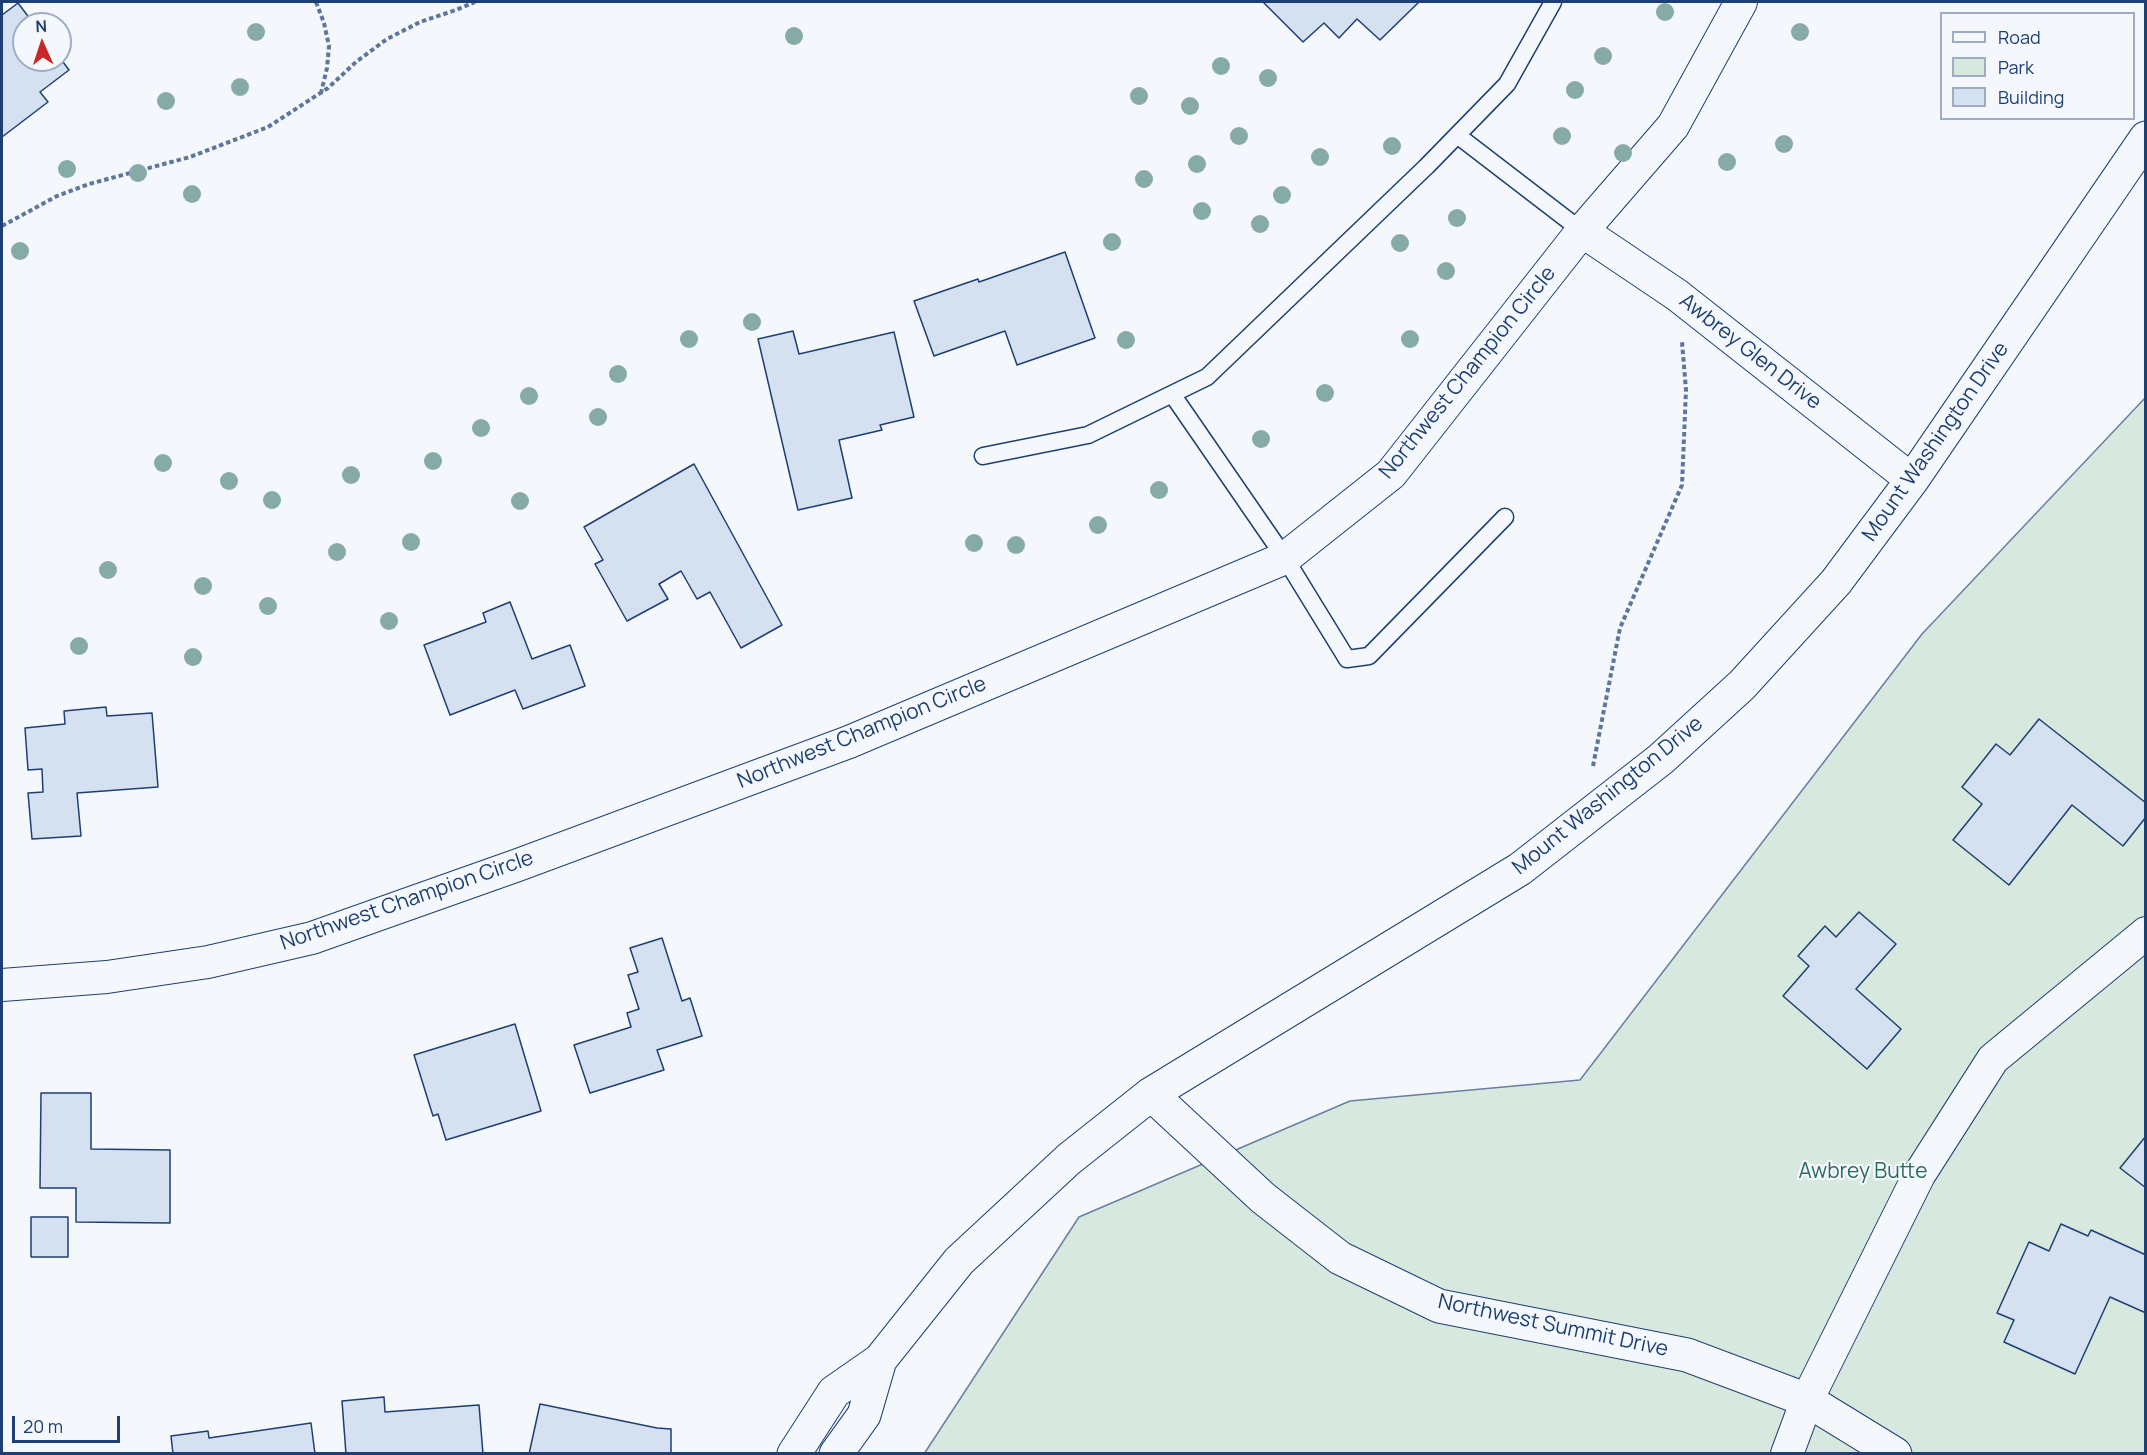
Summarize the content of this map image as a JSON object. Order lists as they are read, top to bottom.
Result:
{
  "streets": {
    "main road": ["Mount Washington Drive", "Northwest Summit Drive"],
    "street": ["Awbrey Glen Drive", "Northwest Champion Circle"]
  },
  "crossings": [
    ["Awbrey Glen Drive", "Northwest Champion Circle"],
    ["Awbrey Glen Drive", "Mount Washington Drive"],
    ["Mount Washington Drive", "Northwest Summit Drive"]
  ],
  "parks": ["Awbrey Butte"],
  "legend": ["Road", "Park", "Building"],
  "scale_bar": "20 m",
  "north": "top"
}
